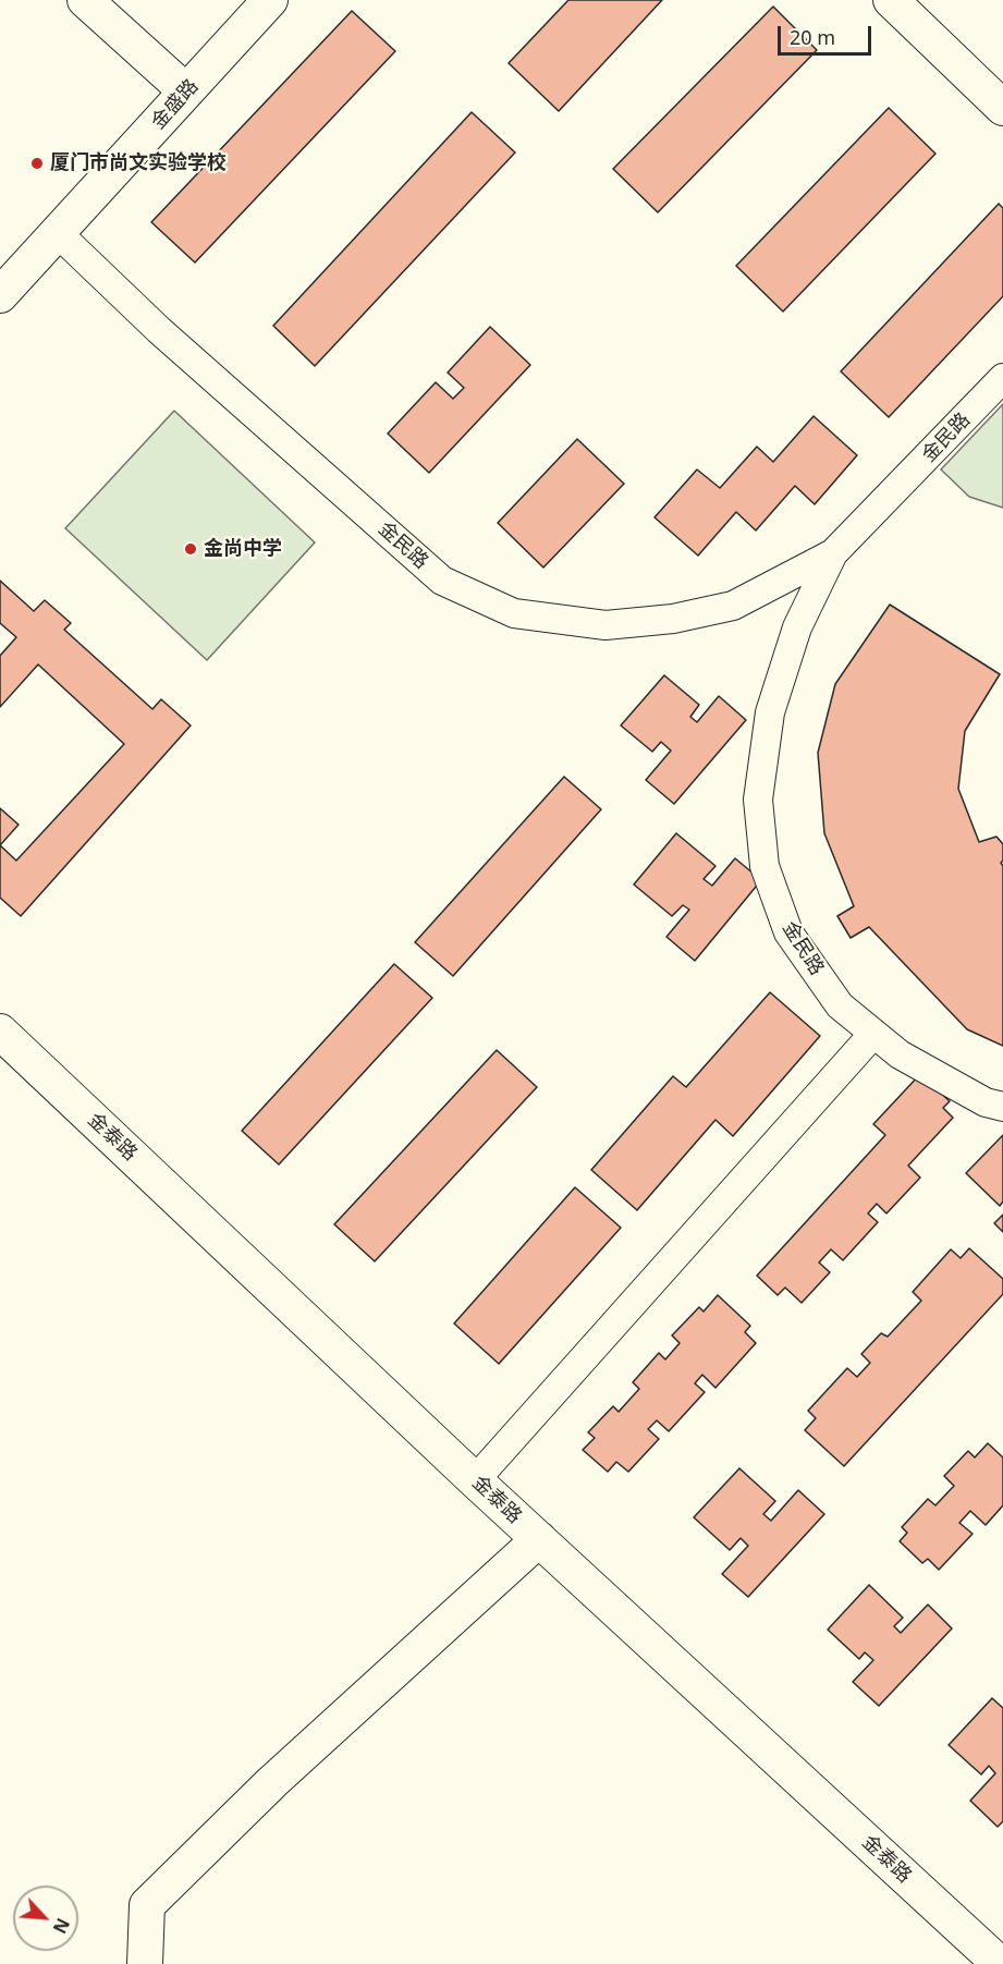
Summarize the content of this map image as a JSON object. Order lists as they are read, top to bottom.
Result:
{
  "streets": {
    "street": ["金盛路", "金民路", "金泰路"]
  },
  "crossings": [
    ["金盛路", "金民路"]
  ],
  "places": ["厦门市尚文实验学校", "金尚中学"],
  "scale_bar": "20 m",
  "north": "bottom right"
}
